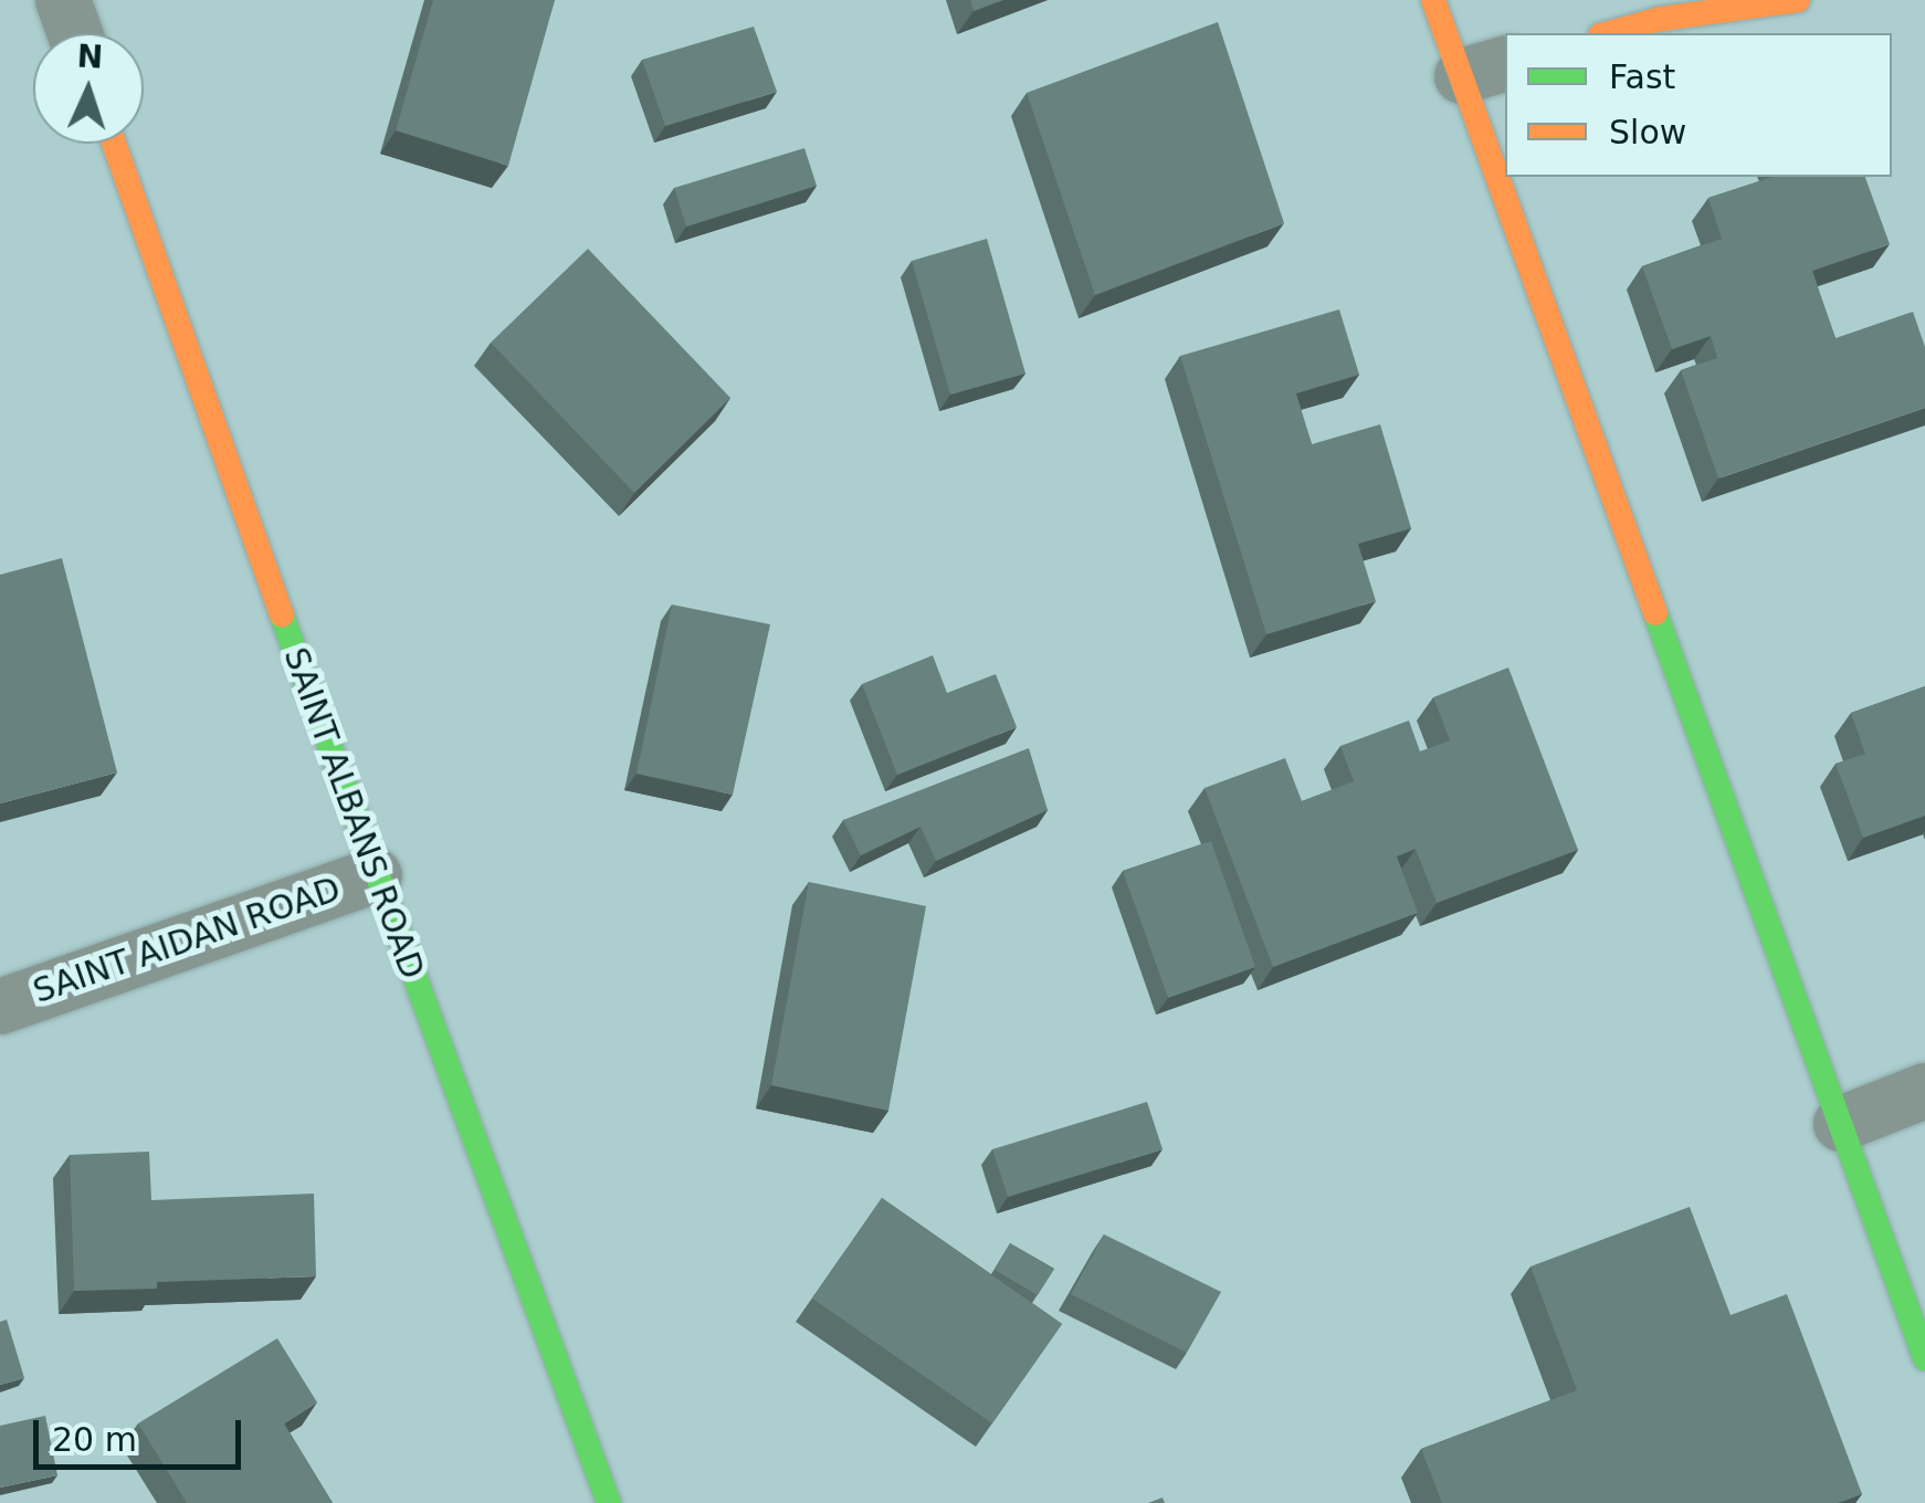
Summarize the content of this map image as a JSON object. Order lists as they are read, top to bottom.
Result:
{
  "streets": {
    "street": ["SAINT ALBANS ROAD", "SAINT AIDAN ROAD"]
  },
  "crossings": [
    ["SAINT ALBANS ROAD", "SAINT AIDAN ROAD"]
  ],
  "legend": ["Fast", "Slow"],
  "scale_bar": "20 m",
  "north": "top"
}
